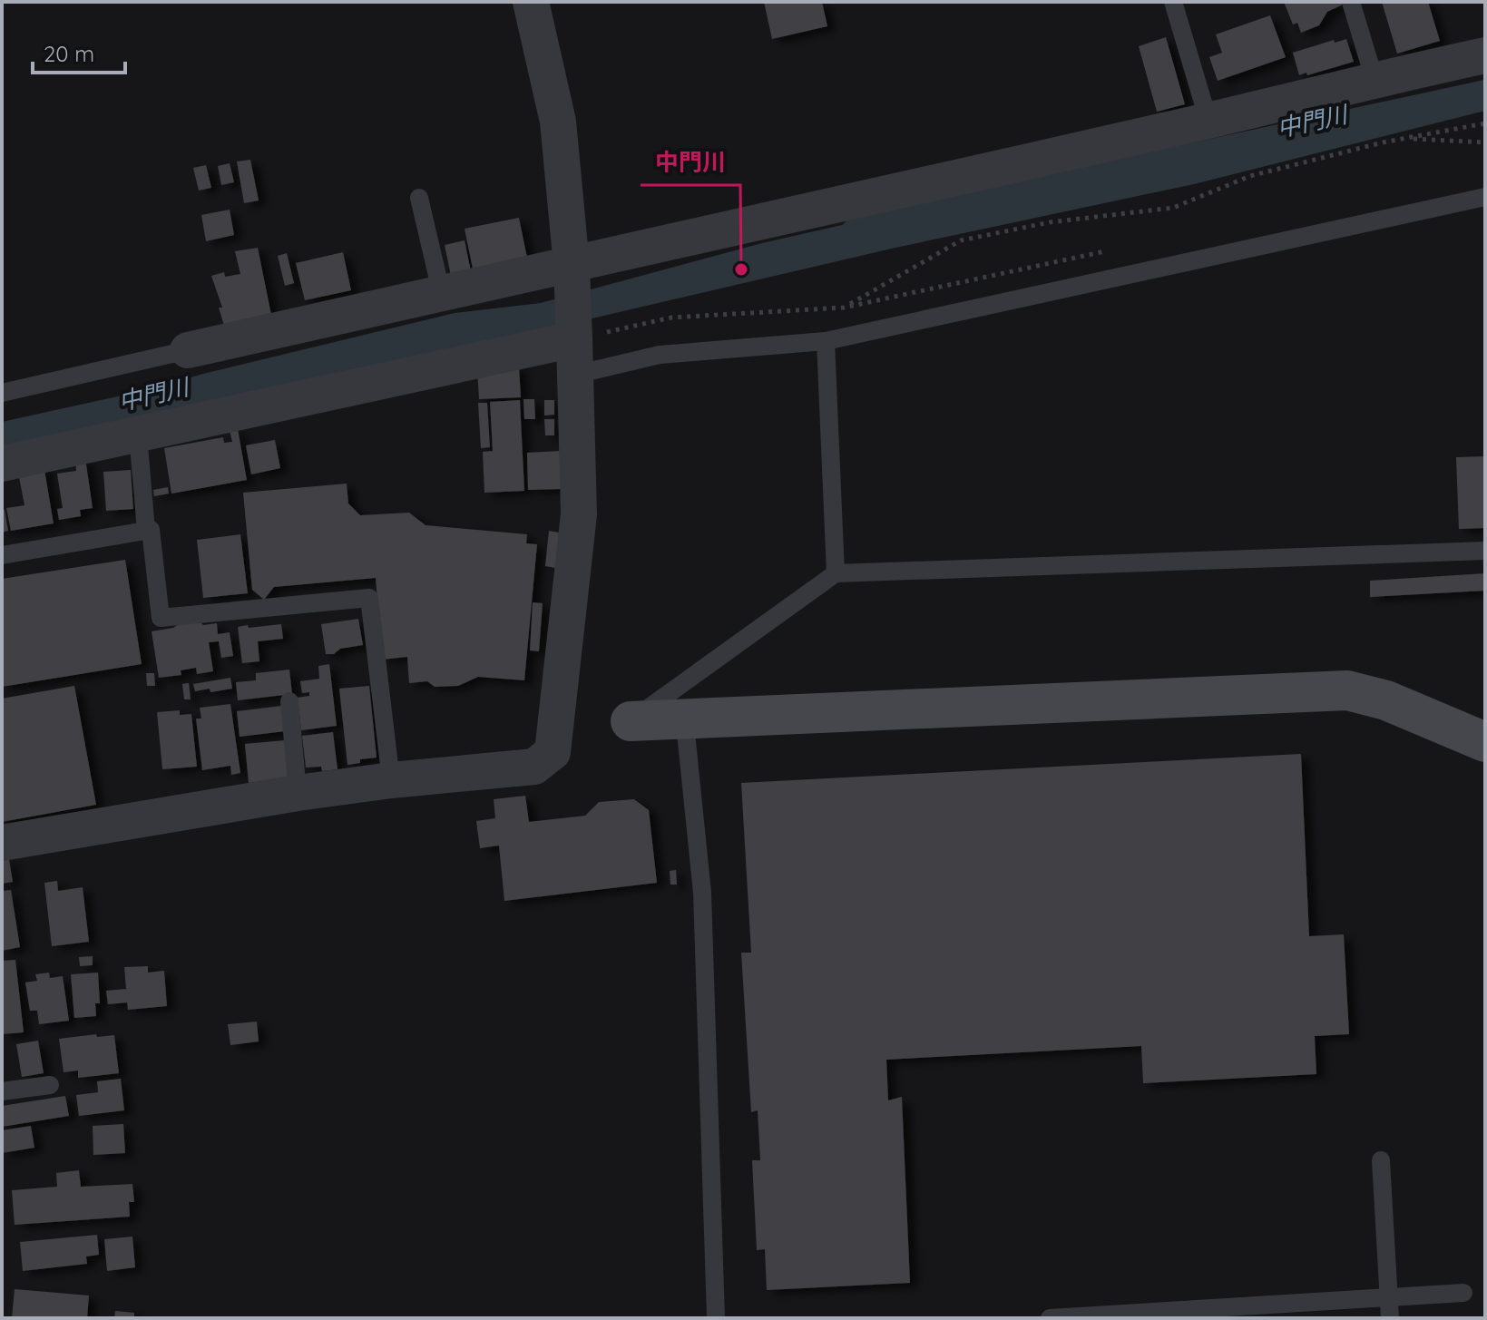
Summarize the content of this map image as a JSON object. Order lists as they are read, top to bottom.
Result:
{
  "water": ["中門川"],
  "places": ["中門川"],
  "scale_bar": "20 m"
}
